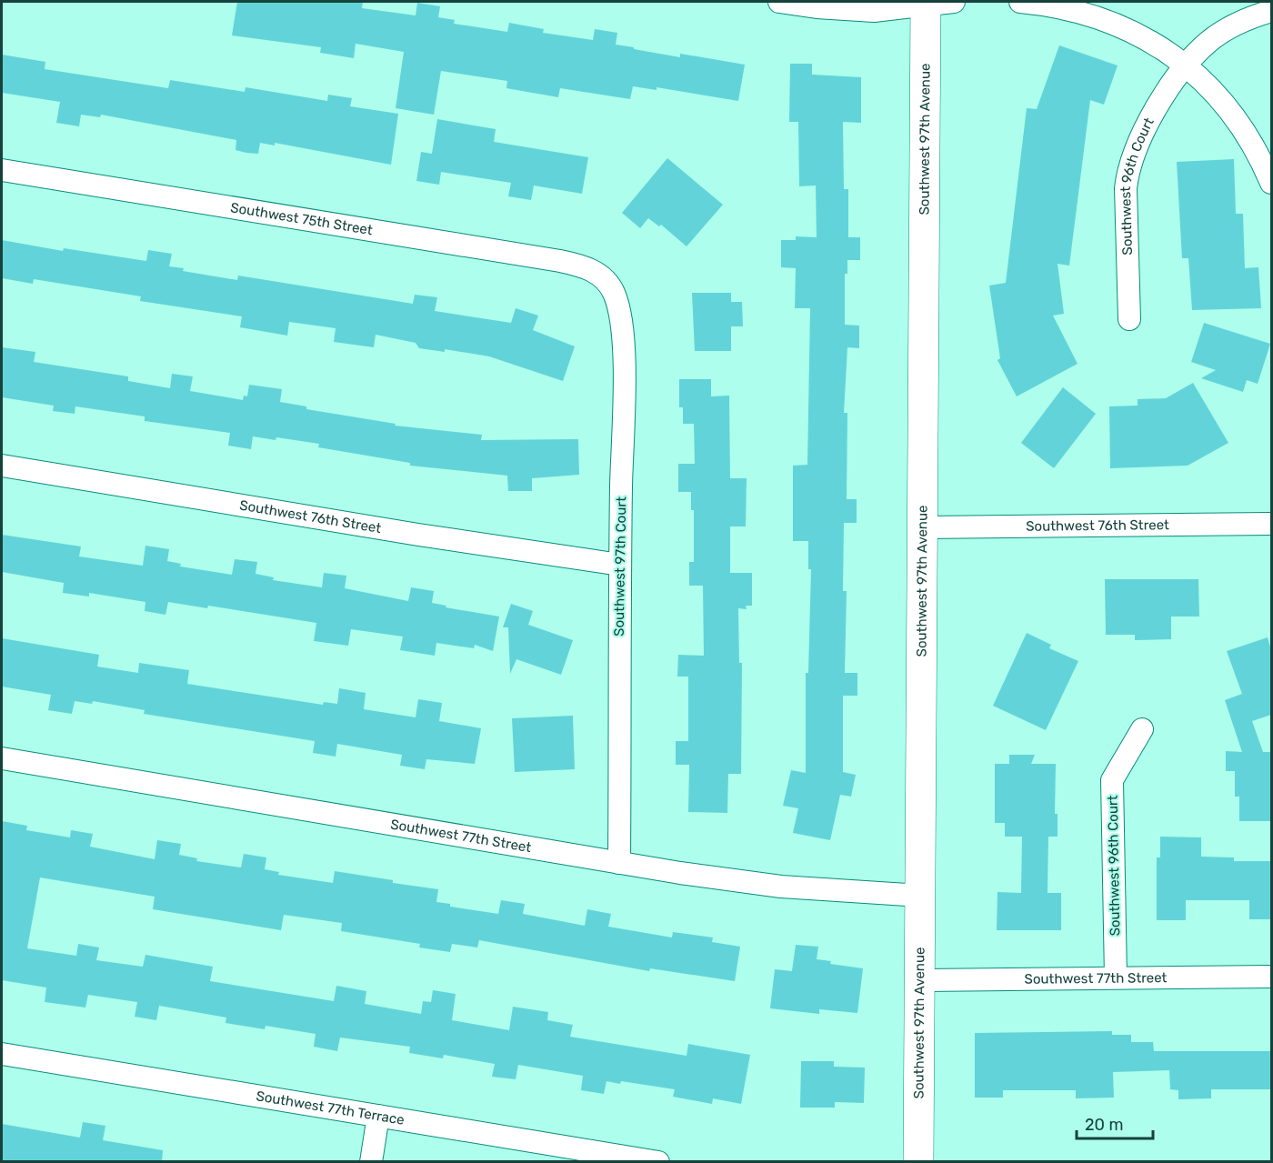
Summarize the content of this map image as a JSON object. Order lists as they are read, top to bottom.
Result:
{
  "streets": {
    "street": [
      "Southwest 97th Avenue",
      "Southwest 96th Court",
      "Southwest 75th Street",
      "Southwest 76th Street",
      "Southwest 97th Court",
      "Southwest 77th Street",
      "Southwest 77th Terrace"
    ]
  },
  "crossings": [
    ["Southwest 97th Avenue", "Southwest 76th Street"],
    ["Southwest 97th Avenue", "Southwest 77th Street"],
    ["Southwest 96th Court", "Southwest 77th Street"],
    ["Southwest 75th Street", "Southwest 97th Court"],
    ["Southwest 76th Street", "Southwest 97th Court"],
    ["Southwest 97th Court", "Southwest 77th Street"]
  ],
  "scale_bar": "20 m"
}
